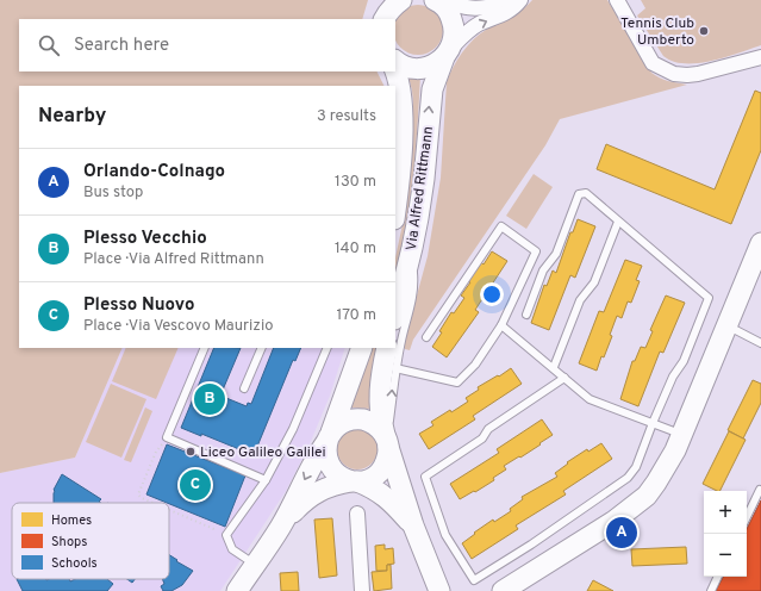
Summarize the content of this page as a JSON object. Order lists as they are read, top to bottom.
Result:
{
  "streets": {
    "main road": ["Via Alfred Rittmann"]
  },
  "places": ["Tennis Club Umberto", "Liceo Galileo Galilei"],
  "legend": ["Homes", "Shops", "Schools"],
  "page": {
    "search": "Search here",
    "heading": ["Nearby", "3 results"],
    "list": [
      {
        "mark": "A",
        "name": "Orlando-Colnago",
        "note": "Bus stop",
        "value": "130 m"
      },
      {
        "mark": "B",
        "name": "Plesso Vecchio",
        "note": "Place · Via Alfred Rittmann",
        "value": "140 m"
      },
      {
        "mark": "C",
        "name": "Plesso Nuovo",
        "note": "Place · Via Vescovo Maurizio",
        "value": "170 m"
      }
    ],
    "pins": ["B", "C", "A"],
    "map_buttons": ["+", "−"]
  }
}
